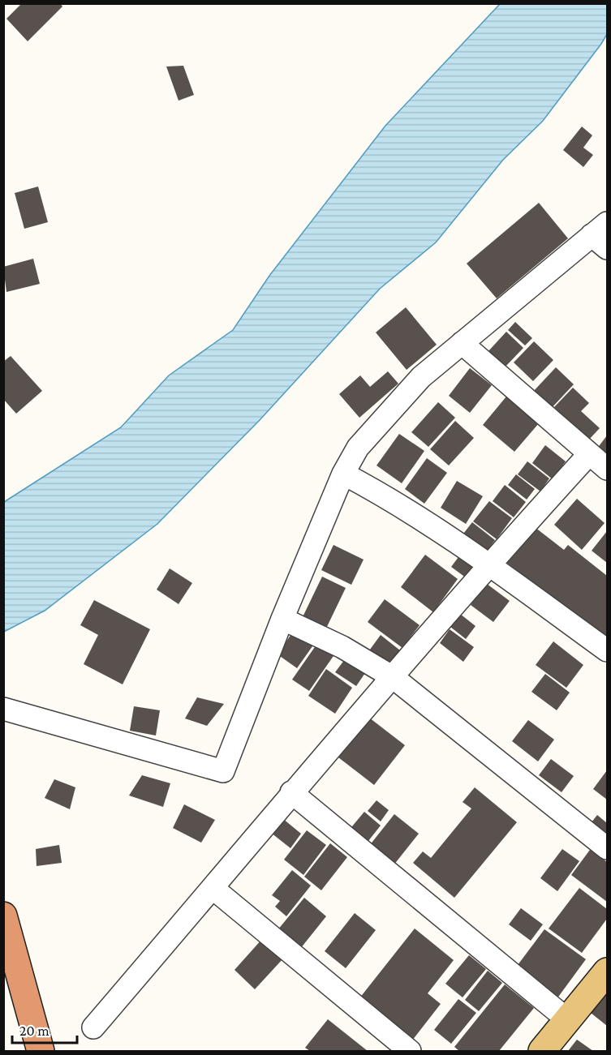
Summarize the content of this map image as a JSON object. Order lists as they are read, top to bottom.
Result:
{
  "scale_bar": "20 m"
}
